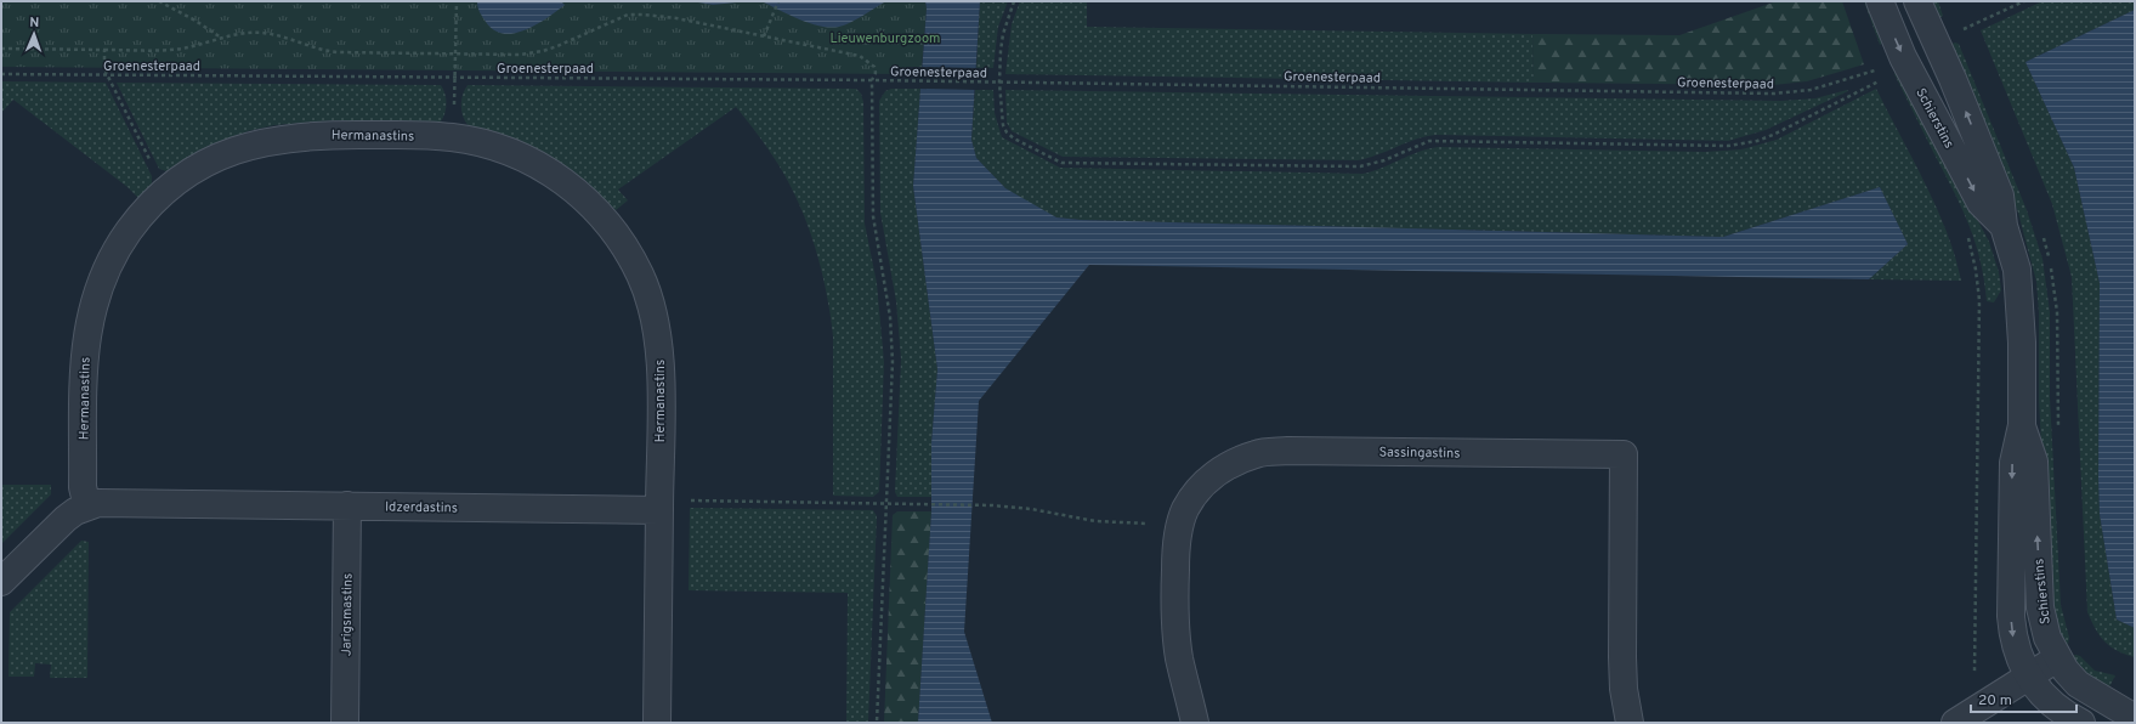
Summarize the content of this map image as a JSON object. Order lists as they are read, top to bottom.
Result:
{
  "streets": {
    "street": [
      "Schierstins",
      "Hermanastins",
      "Sassingastins",
      "Idzerdastins",
      "Jarigsmastins"
    ],
    "path": ["Groenesterpaad"]
  },
  "crossings": [
    ["Hermanastins", "Idzerdastins"],
    ["Idzerdastins", "Jarigsmastins"]
  ],
  "parks": ["Lieuwenburgzoom"],
  "scale_bar": "20 m",
  "north": "top"
}
